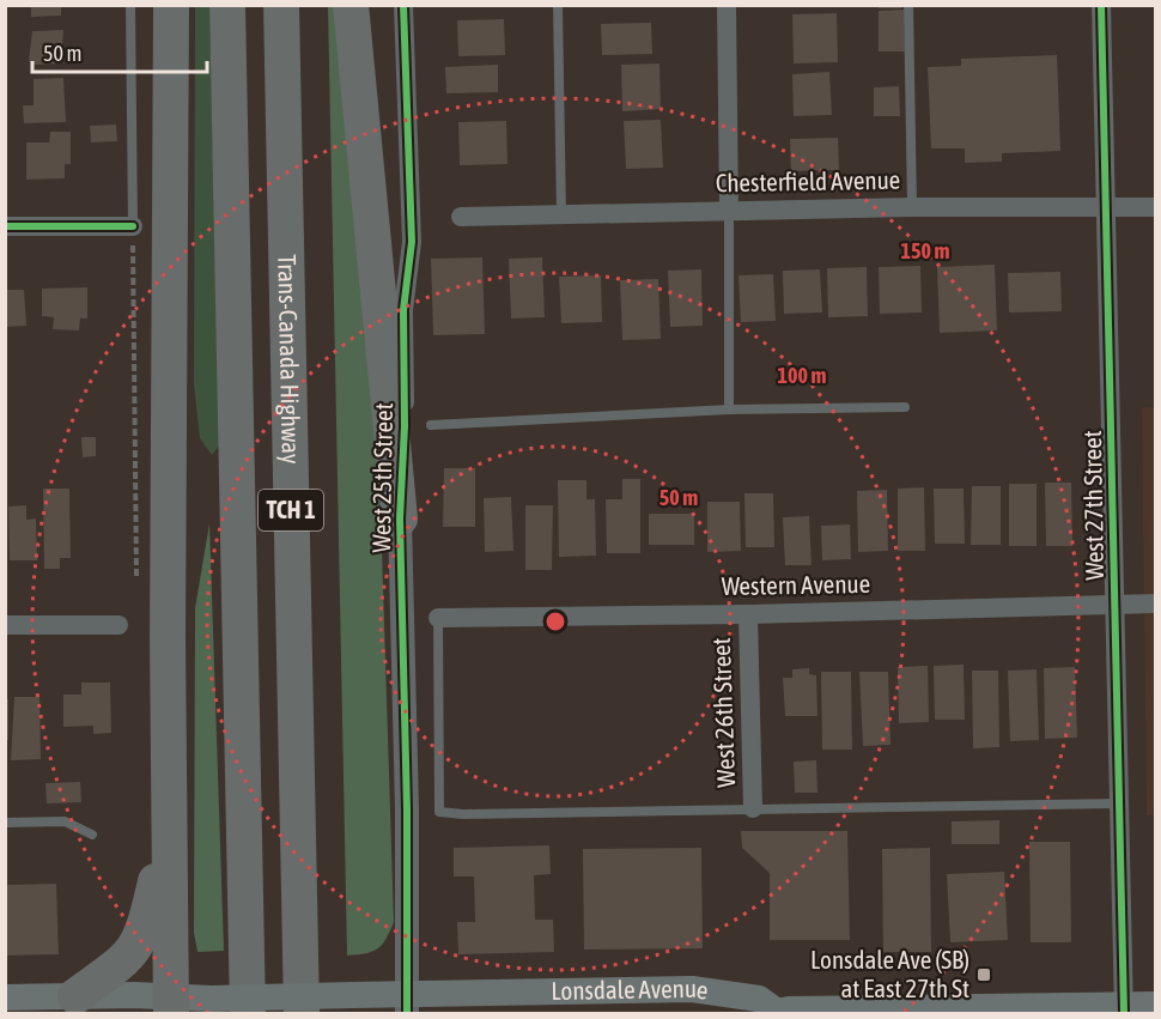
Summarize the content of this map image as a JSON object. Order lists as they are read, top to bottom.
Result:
{
  "streets": {
    "highway": ["Trans-Canada Highway", "TCH 1"],
    "main road": ["Lonsdale Avenue"],
    "street": [
      "Chesterfield Avenue",
      "West 25th Street",
      "West 27th Street",
      "Western Avenue",
      "West 26th Street"
    ]
  },
  "crossings": [
    ["Chesterfield Avenue", "West 27th Street"],
    ["West 25th Street", "Lonsdale Avenue"],
    ["West 27th Street", "Western Avenue"],
    ["West 27th Street", "Lonsdale Avenue"],
    ["Western Avenue", "West 26th Street"]
  ],
  "places": {
    "transit": ["Lonsdale Ave (SB) at East 27th St"]
  },
  "scale_bar": "50 m",
  "rings": ["150 m", "100 m", "50 m"]
}
